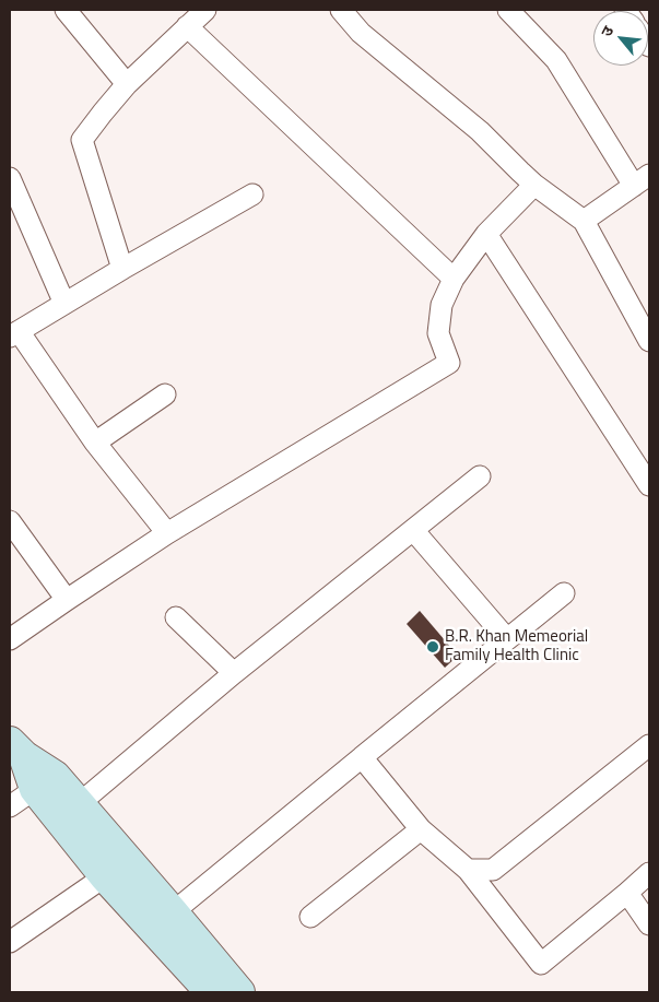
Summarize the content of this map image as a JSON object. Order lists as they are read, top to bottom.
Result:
{
  "places": ["B.R. Khan Memeorial Family Health Clinic"],
  "north": "top left"
}
